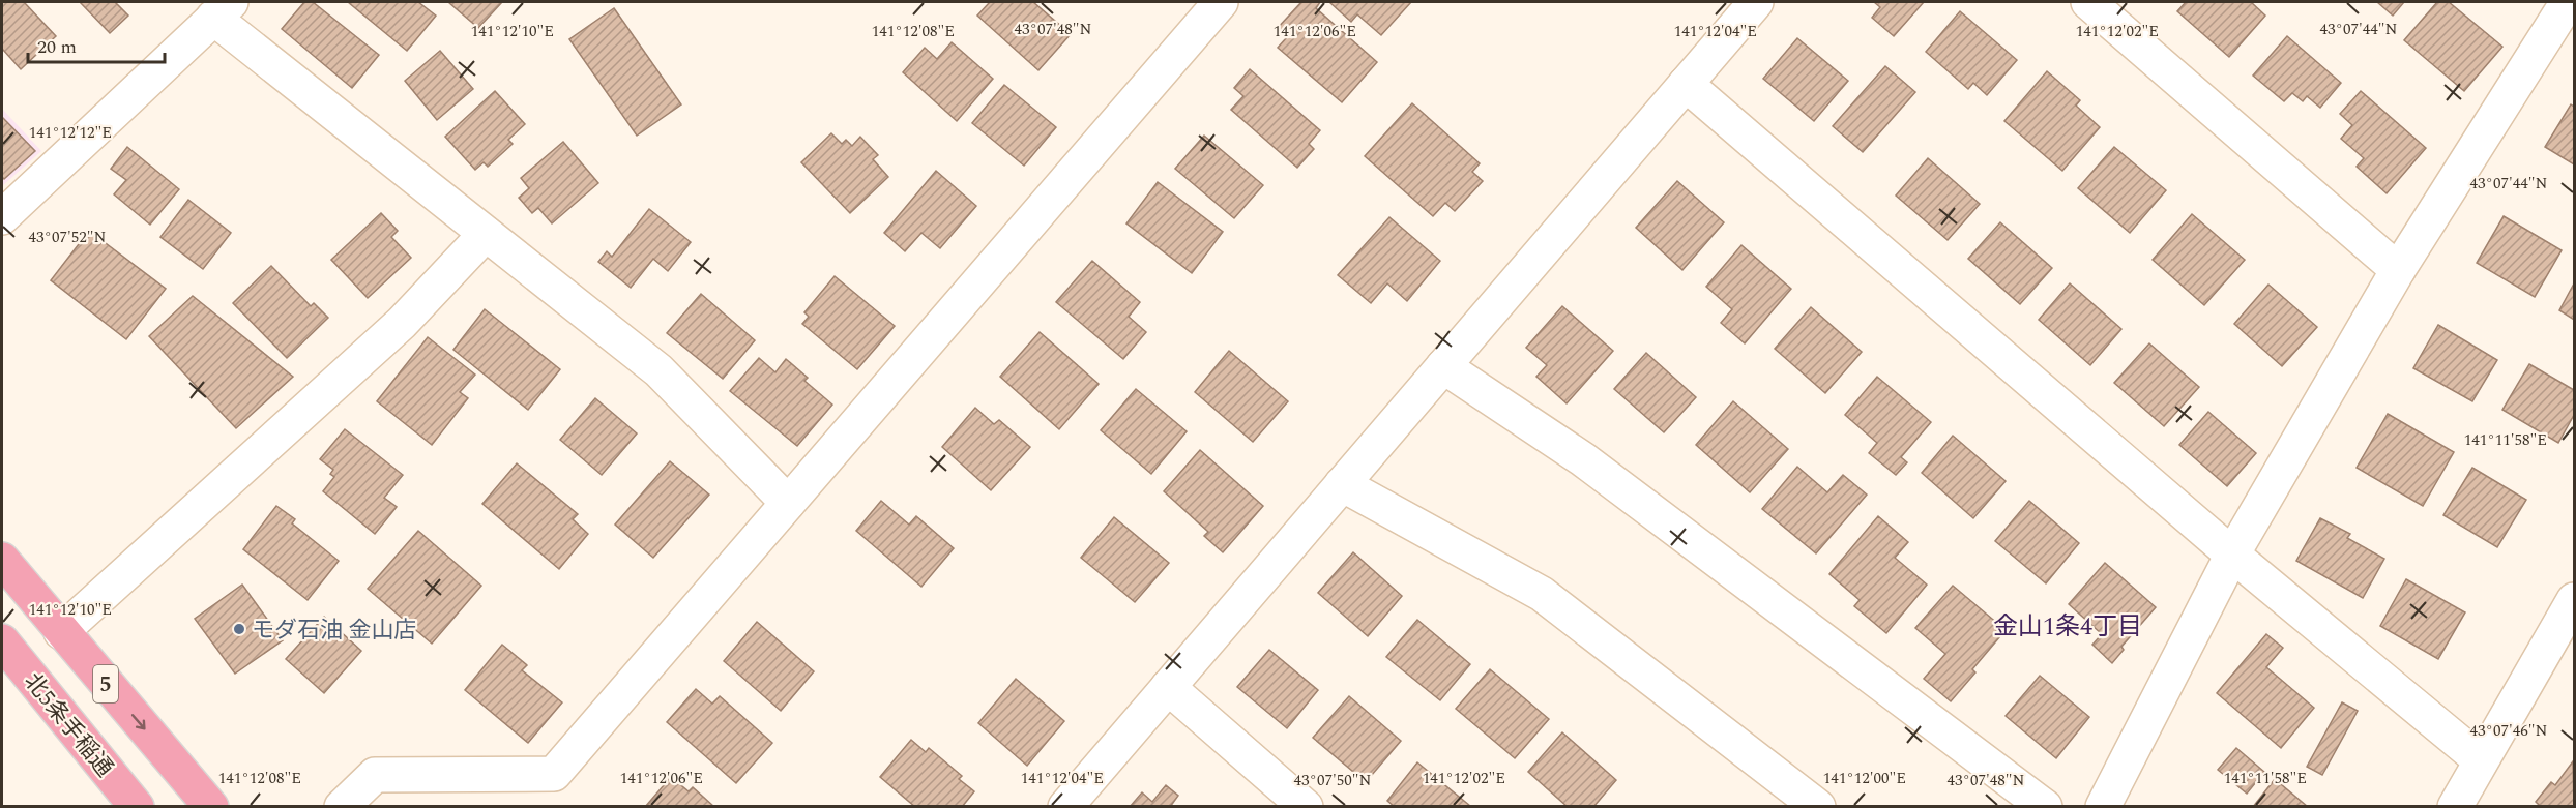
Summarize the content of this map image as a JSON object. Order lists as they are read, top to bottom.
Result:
{
  "streets": {
    "highway": ["5", "北5条手稲通"]
  },
  "districts": ["金山1条4丁目"],
  "places": ["モダ石油 金山店"],
  "scale_bar": "20 m",
  "coordinates": [
    "43°07'48\"N",
    "43°07'44\"N",
    "141°12'10\"E",
    "141°12'08\"E",
    "141°12'06\"E",
    "141°12'04\"E",
    "141°12'02\"E",
    "141°12'12\"E",
    "43°07'52\"N",
    "141°11'58\"E",
    "43°07'46\"N",
    "141°12'00\"E",
    "43°07'50\"N"
  ]
}
